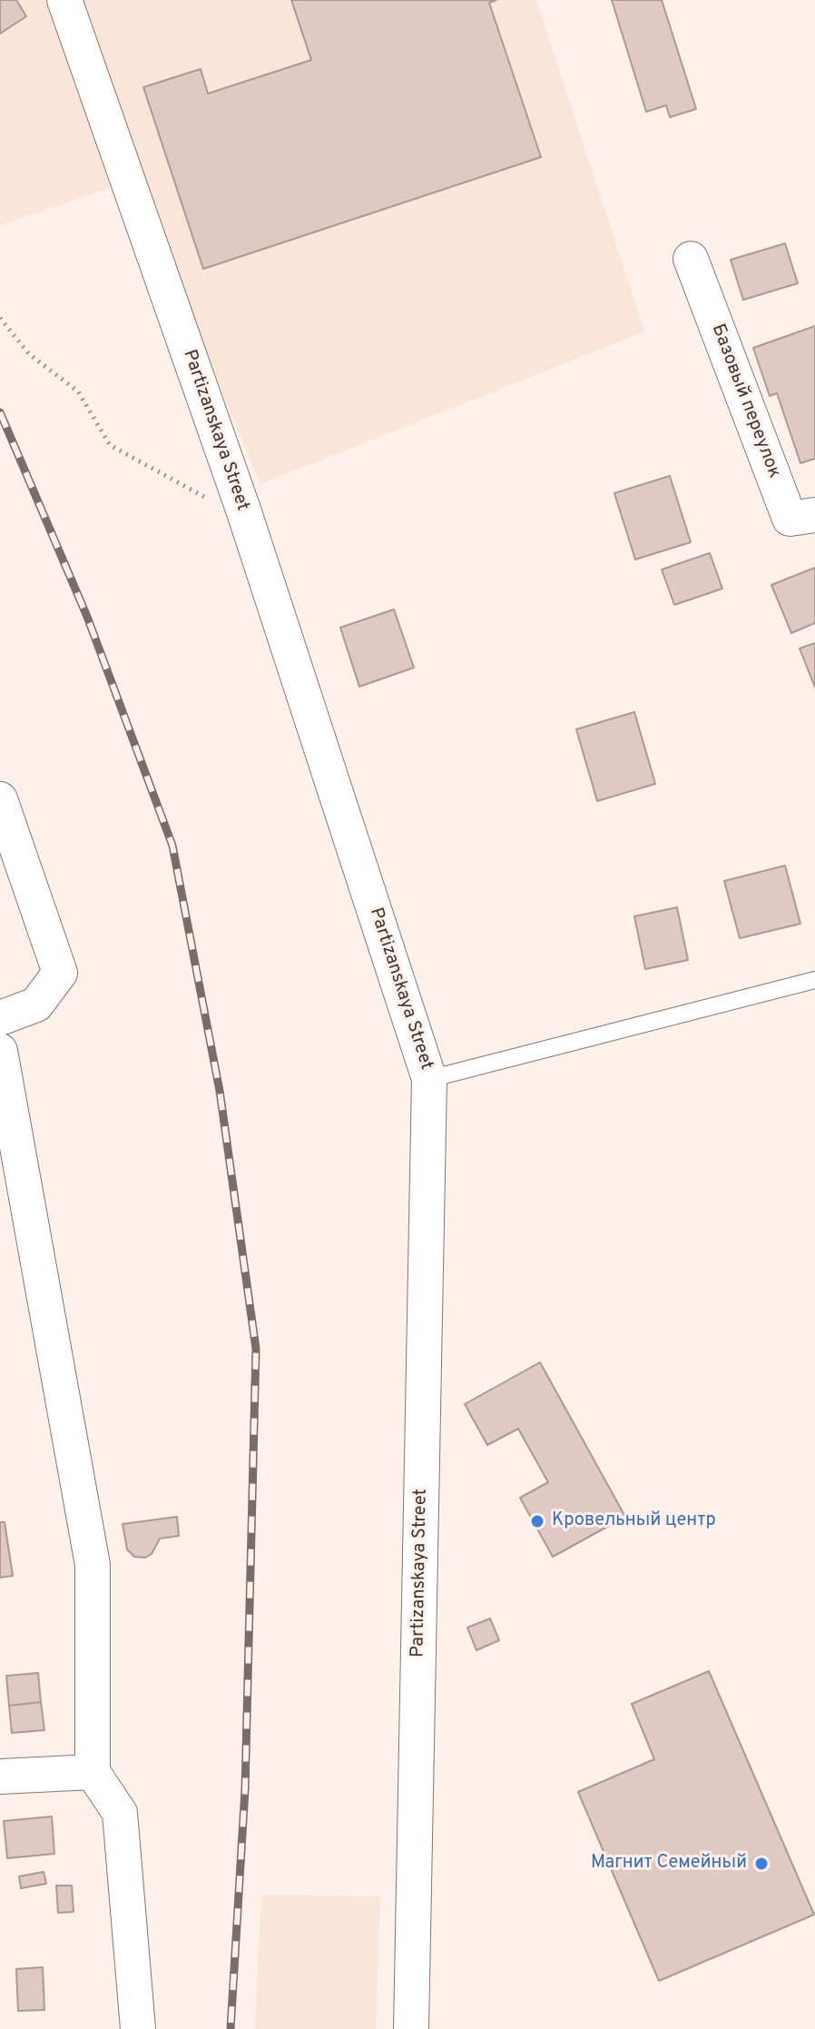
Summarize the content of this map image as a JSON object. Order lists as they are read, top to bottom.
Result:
{
  "streets": {
    "street": ["Базовый переулок", "Partizanskaya Street"]
  },
  "places": ["Кровельный центр", "Магнит Семейный"]
}
